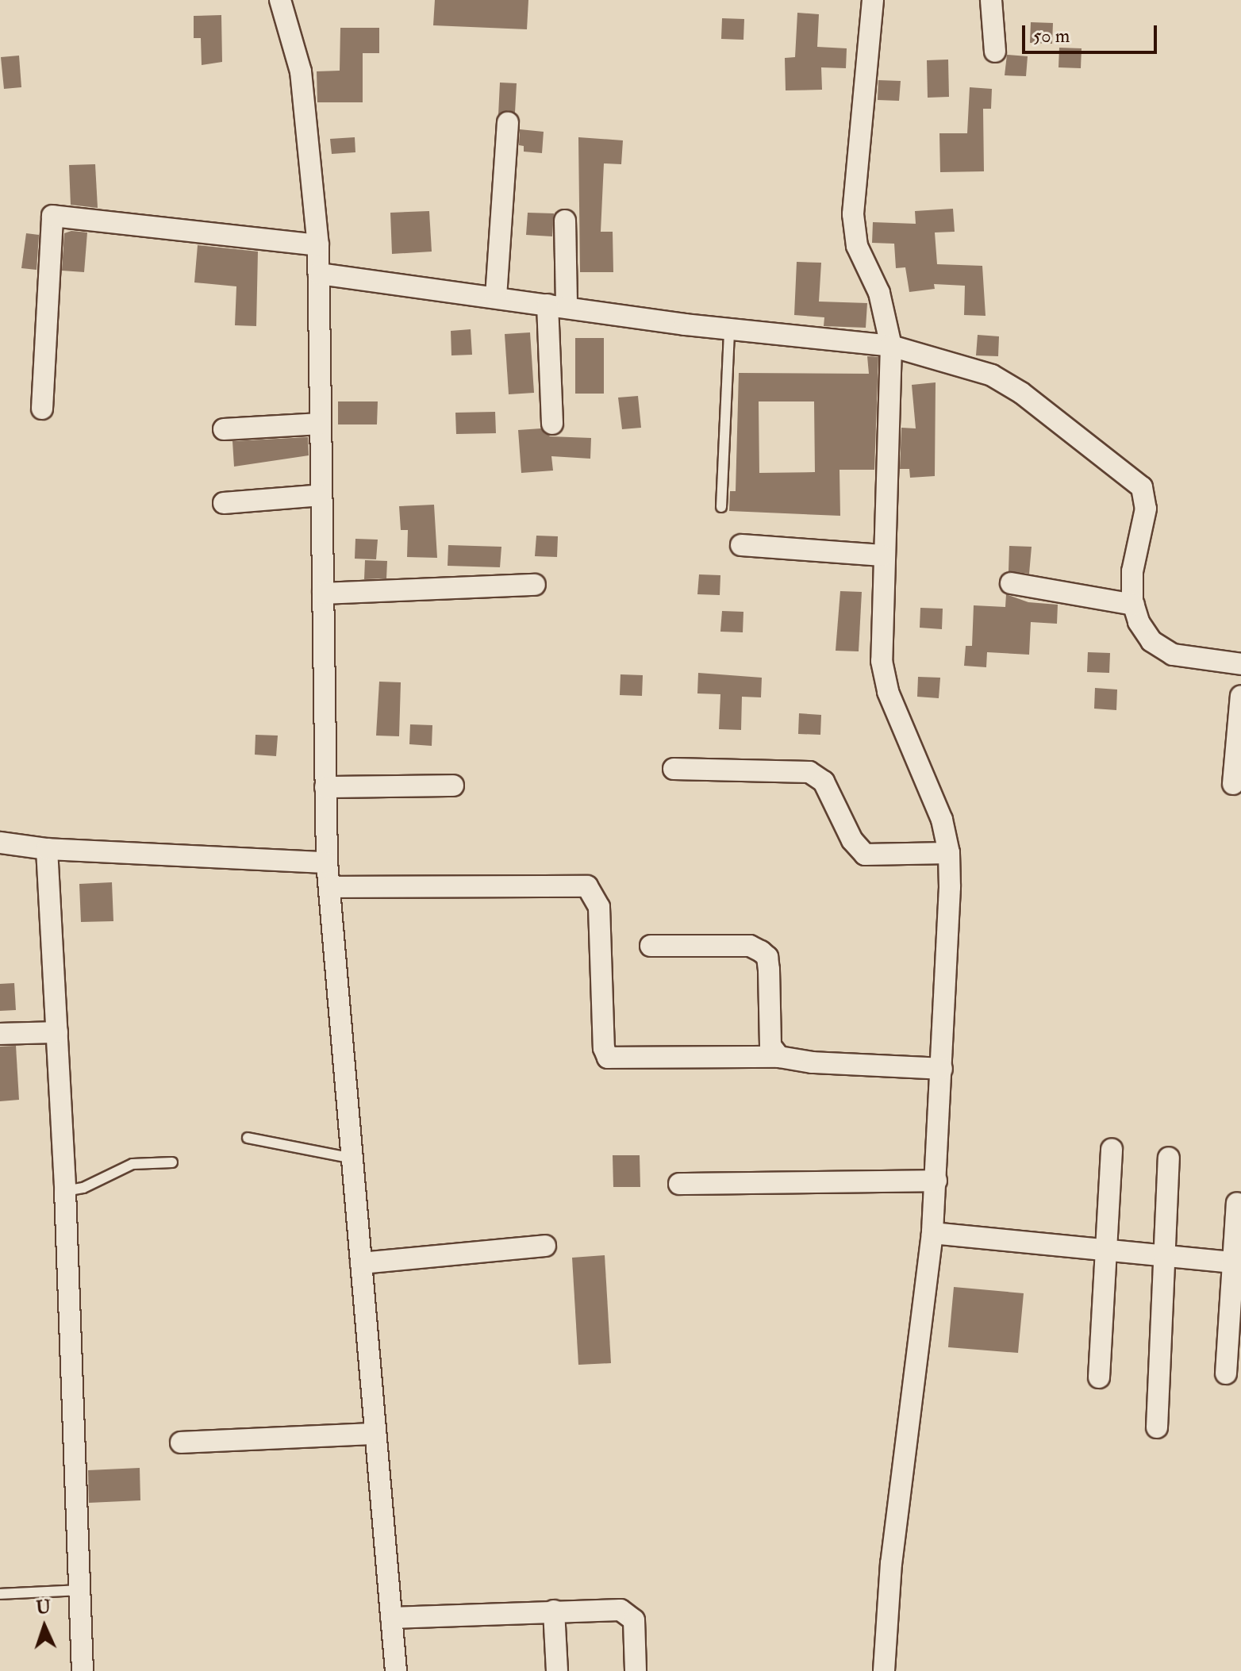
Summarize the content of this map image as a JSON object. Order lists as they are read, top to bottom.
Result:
{
  "scale_bar": "50 m",
  "north": "top"
}
